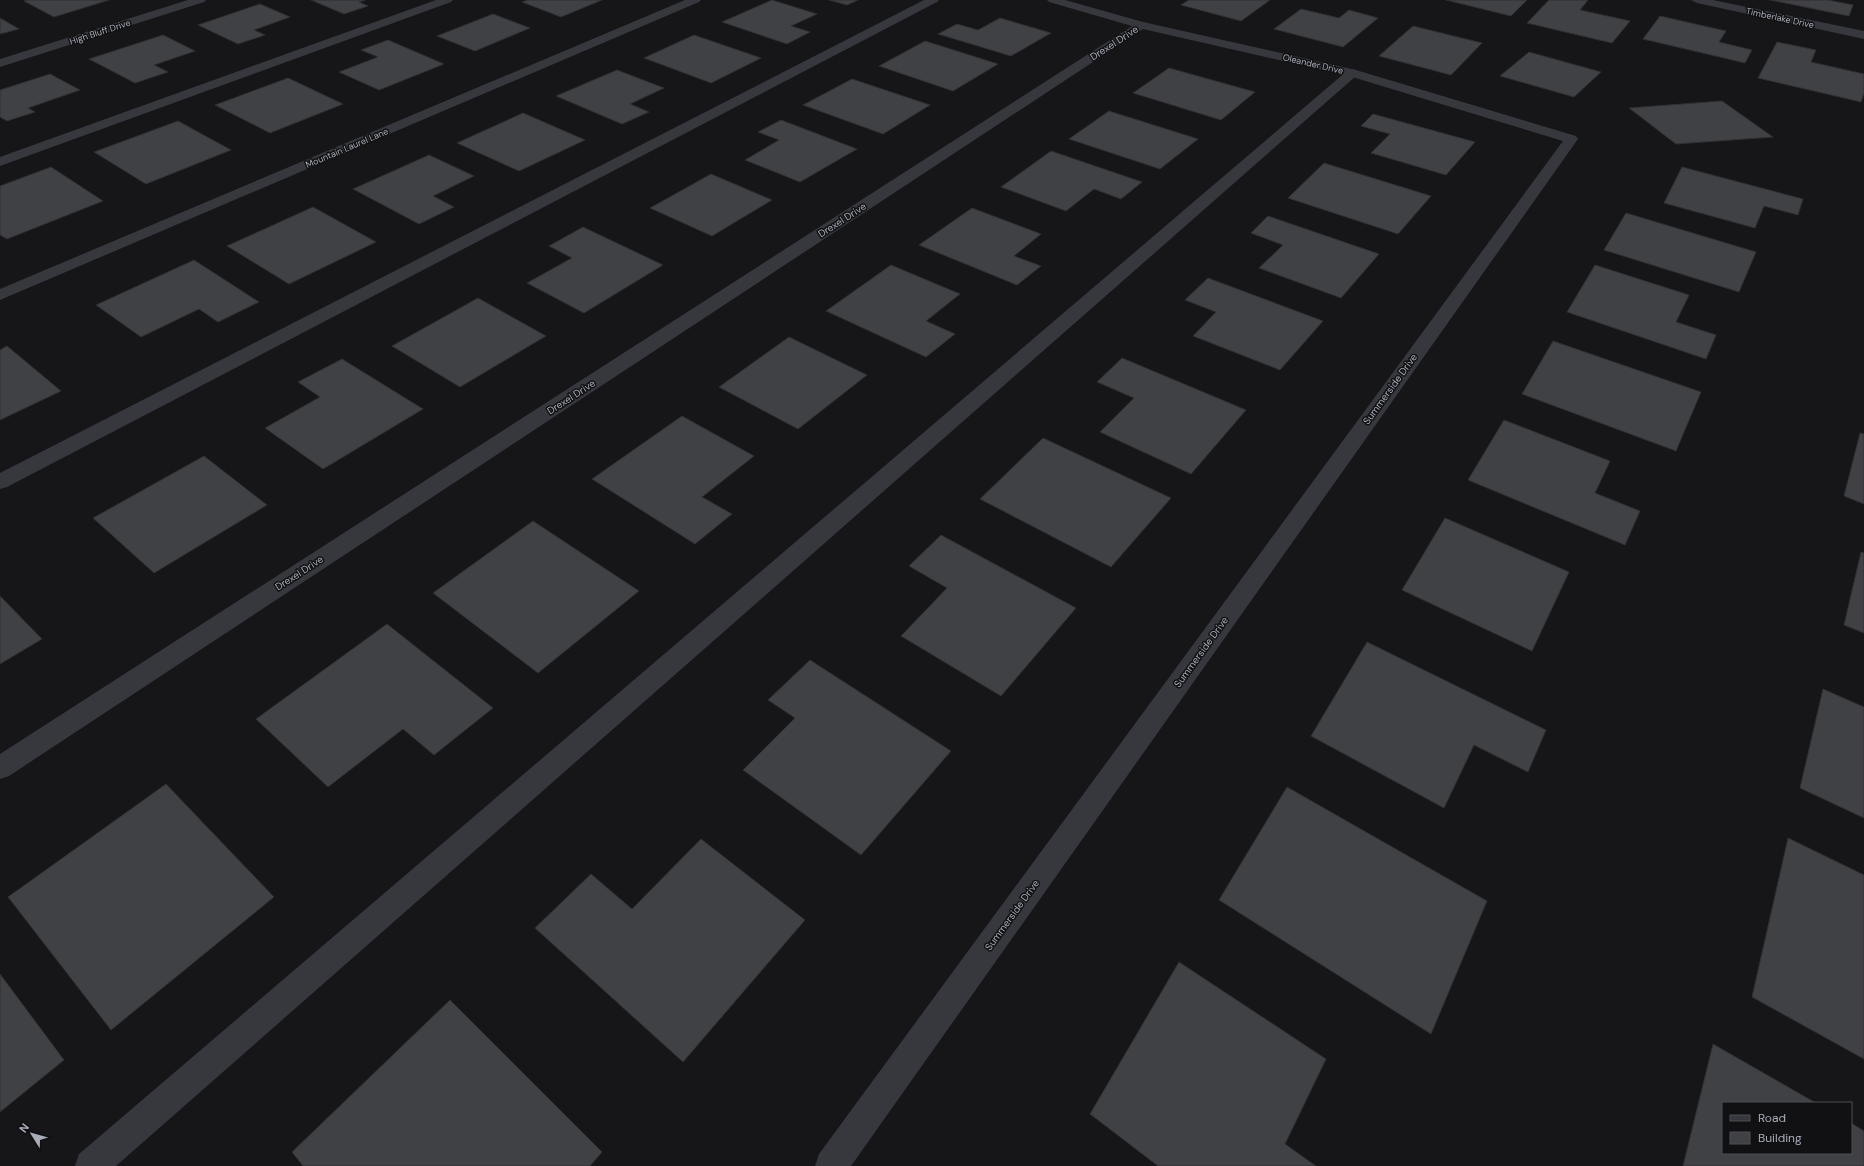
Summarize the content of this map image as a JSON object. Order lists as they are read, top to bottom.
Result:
{
  "streets": {
    "street": [
      "Timberlake Drive",
      "High Bluff Drive",
      "Drexel Drive",
      "Oleander Drive",
      "Mountain Laurel Lane",
      "Summerside Drive"
    ]
  },
  "crossings": [
    ["Drexel Drive", "Oleander Drive"],
    ["Oleander Drive", "Summerside Drive"]
  ],
  "legend": ["Road", "Building"],
  "north": "top left"
}
